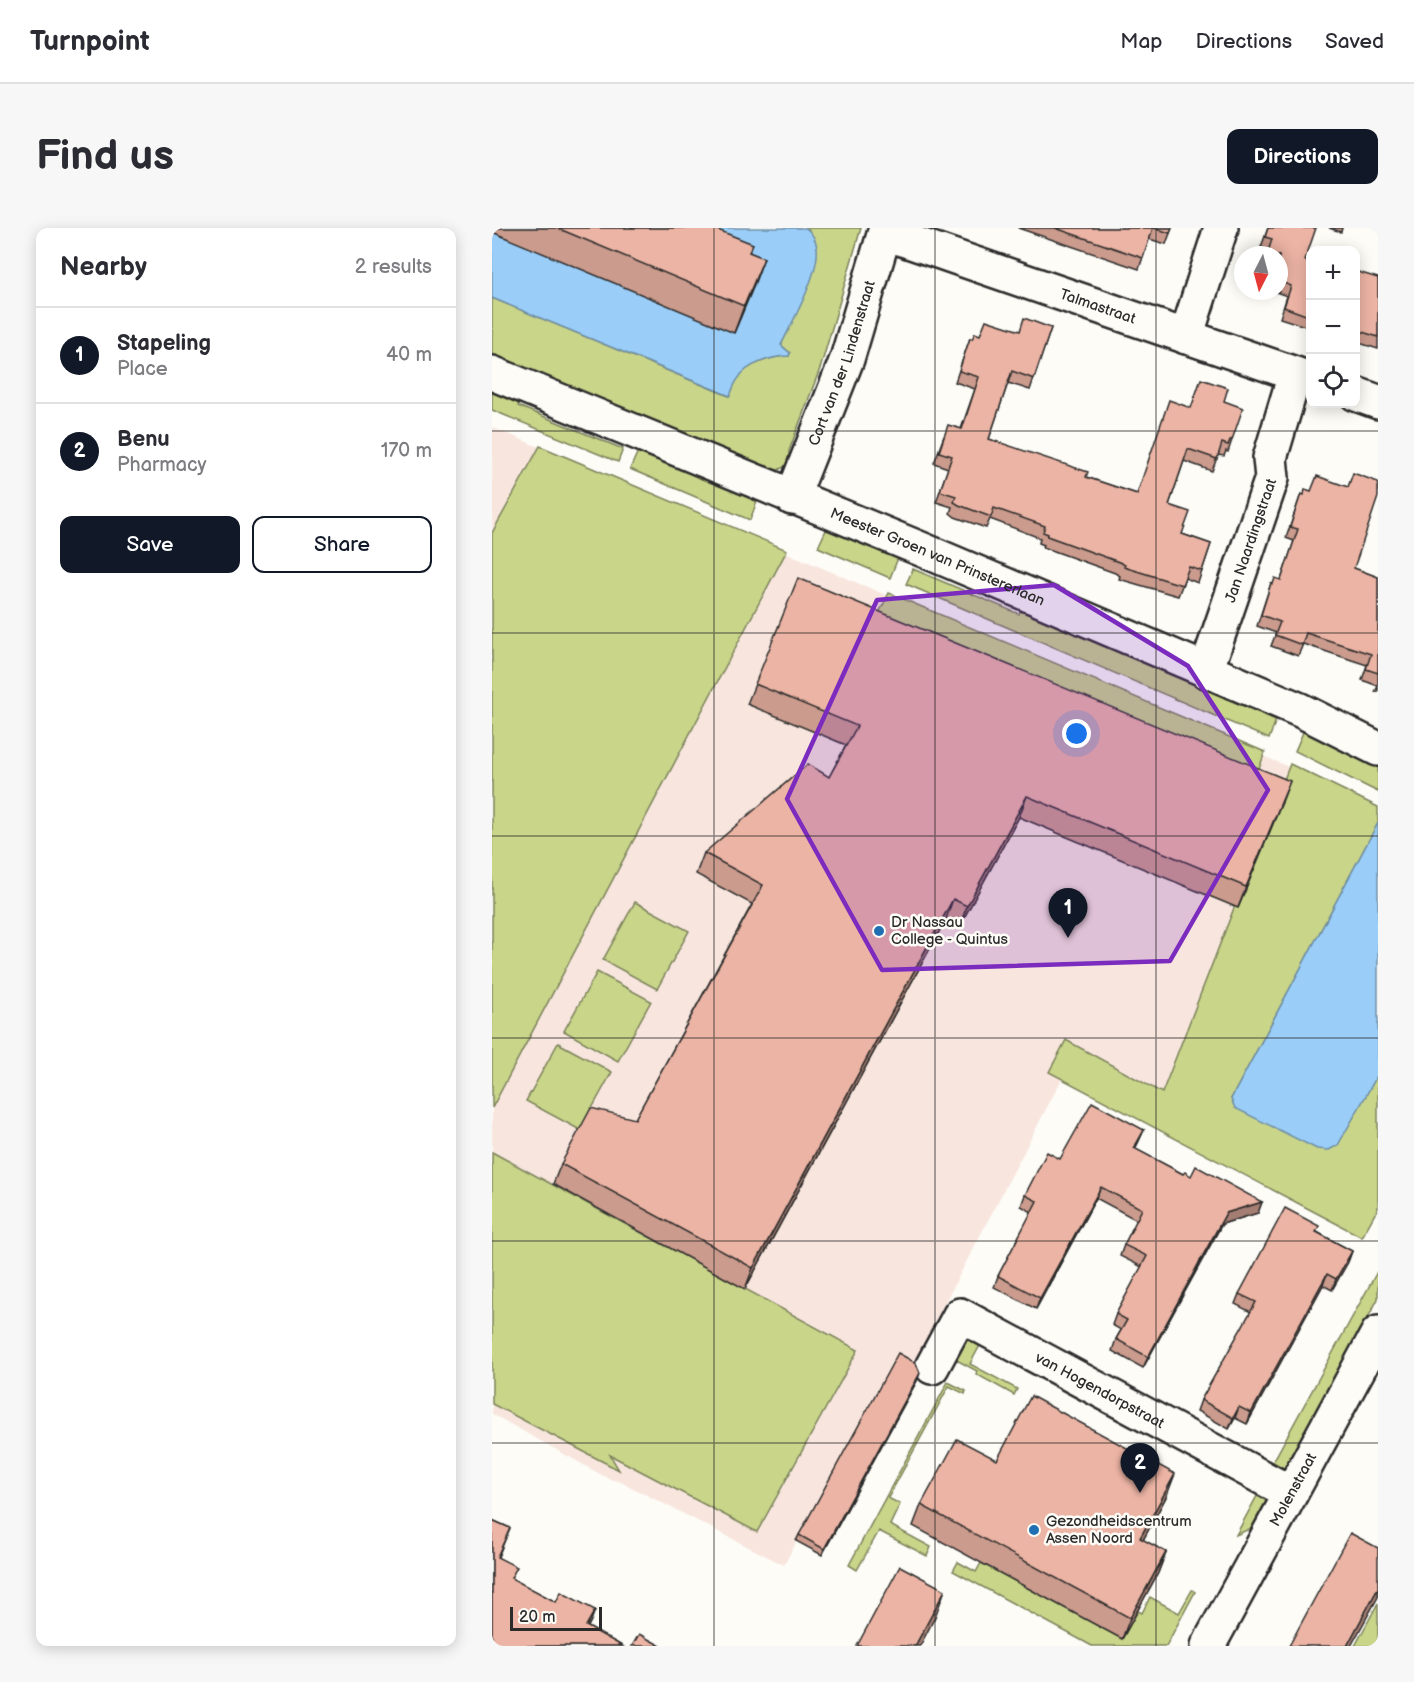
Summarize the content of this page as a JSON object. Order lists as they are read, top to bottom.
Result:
{
  "streets": {
    "street": [
      "Talmastraat",
      "Cort van der Lindenstraat",
      "Jan Naardingstraat",
      "Meester Groen van Prinstererlaan",
      "van Hogendorpstraat",
      "Molenstraat"
    ]
  },
  "crossings": [
    ["Talmastraat", "Cort van der Lindenstraat"],
    ["Talmastraat", "Jan Naardingstraat"],
    ["Cort van der Lindenstraat", "Meester Groen van Prinstererlaan"],
    ["Jan Naardingstraat", "Meester Groen van Prinstererlaan"],
    ["van Hogendorpstraat", "Molenstraat"]
  ],
  "places": ["Dr Nassau College - Quintus", "Gezondheidscentrum Assen Noord"],
  "scale_bar": "20 m",
  "north": "bottom",
  "page": {
    "header": "Turnpoint",
    "nav": ["Map", "Directions", "Saved"],
    "buttons": [
      "Directions",
      ["Save", "Share"]
    ],
    "title": "Find us",
    "heading": ["Nearby", "2 results"],
    "map_buttons": ["+", "−"],
    "list": [
      {
        "mark": "1",
        "name": "Stapeling",
        "note": "Place",
        "value": "40 m"
      },
      {
        "mark": "2",
        "name": "Benu",
        "note": "Pharmacy",
        "value": "170 m"
      }
    ],
    "pins": ["1", "2"],
    "scale": "20 m"
  }
}
